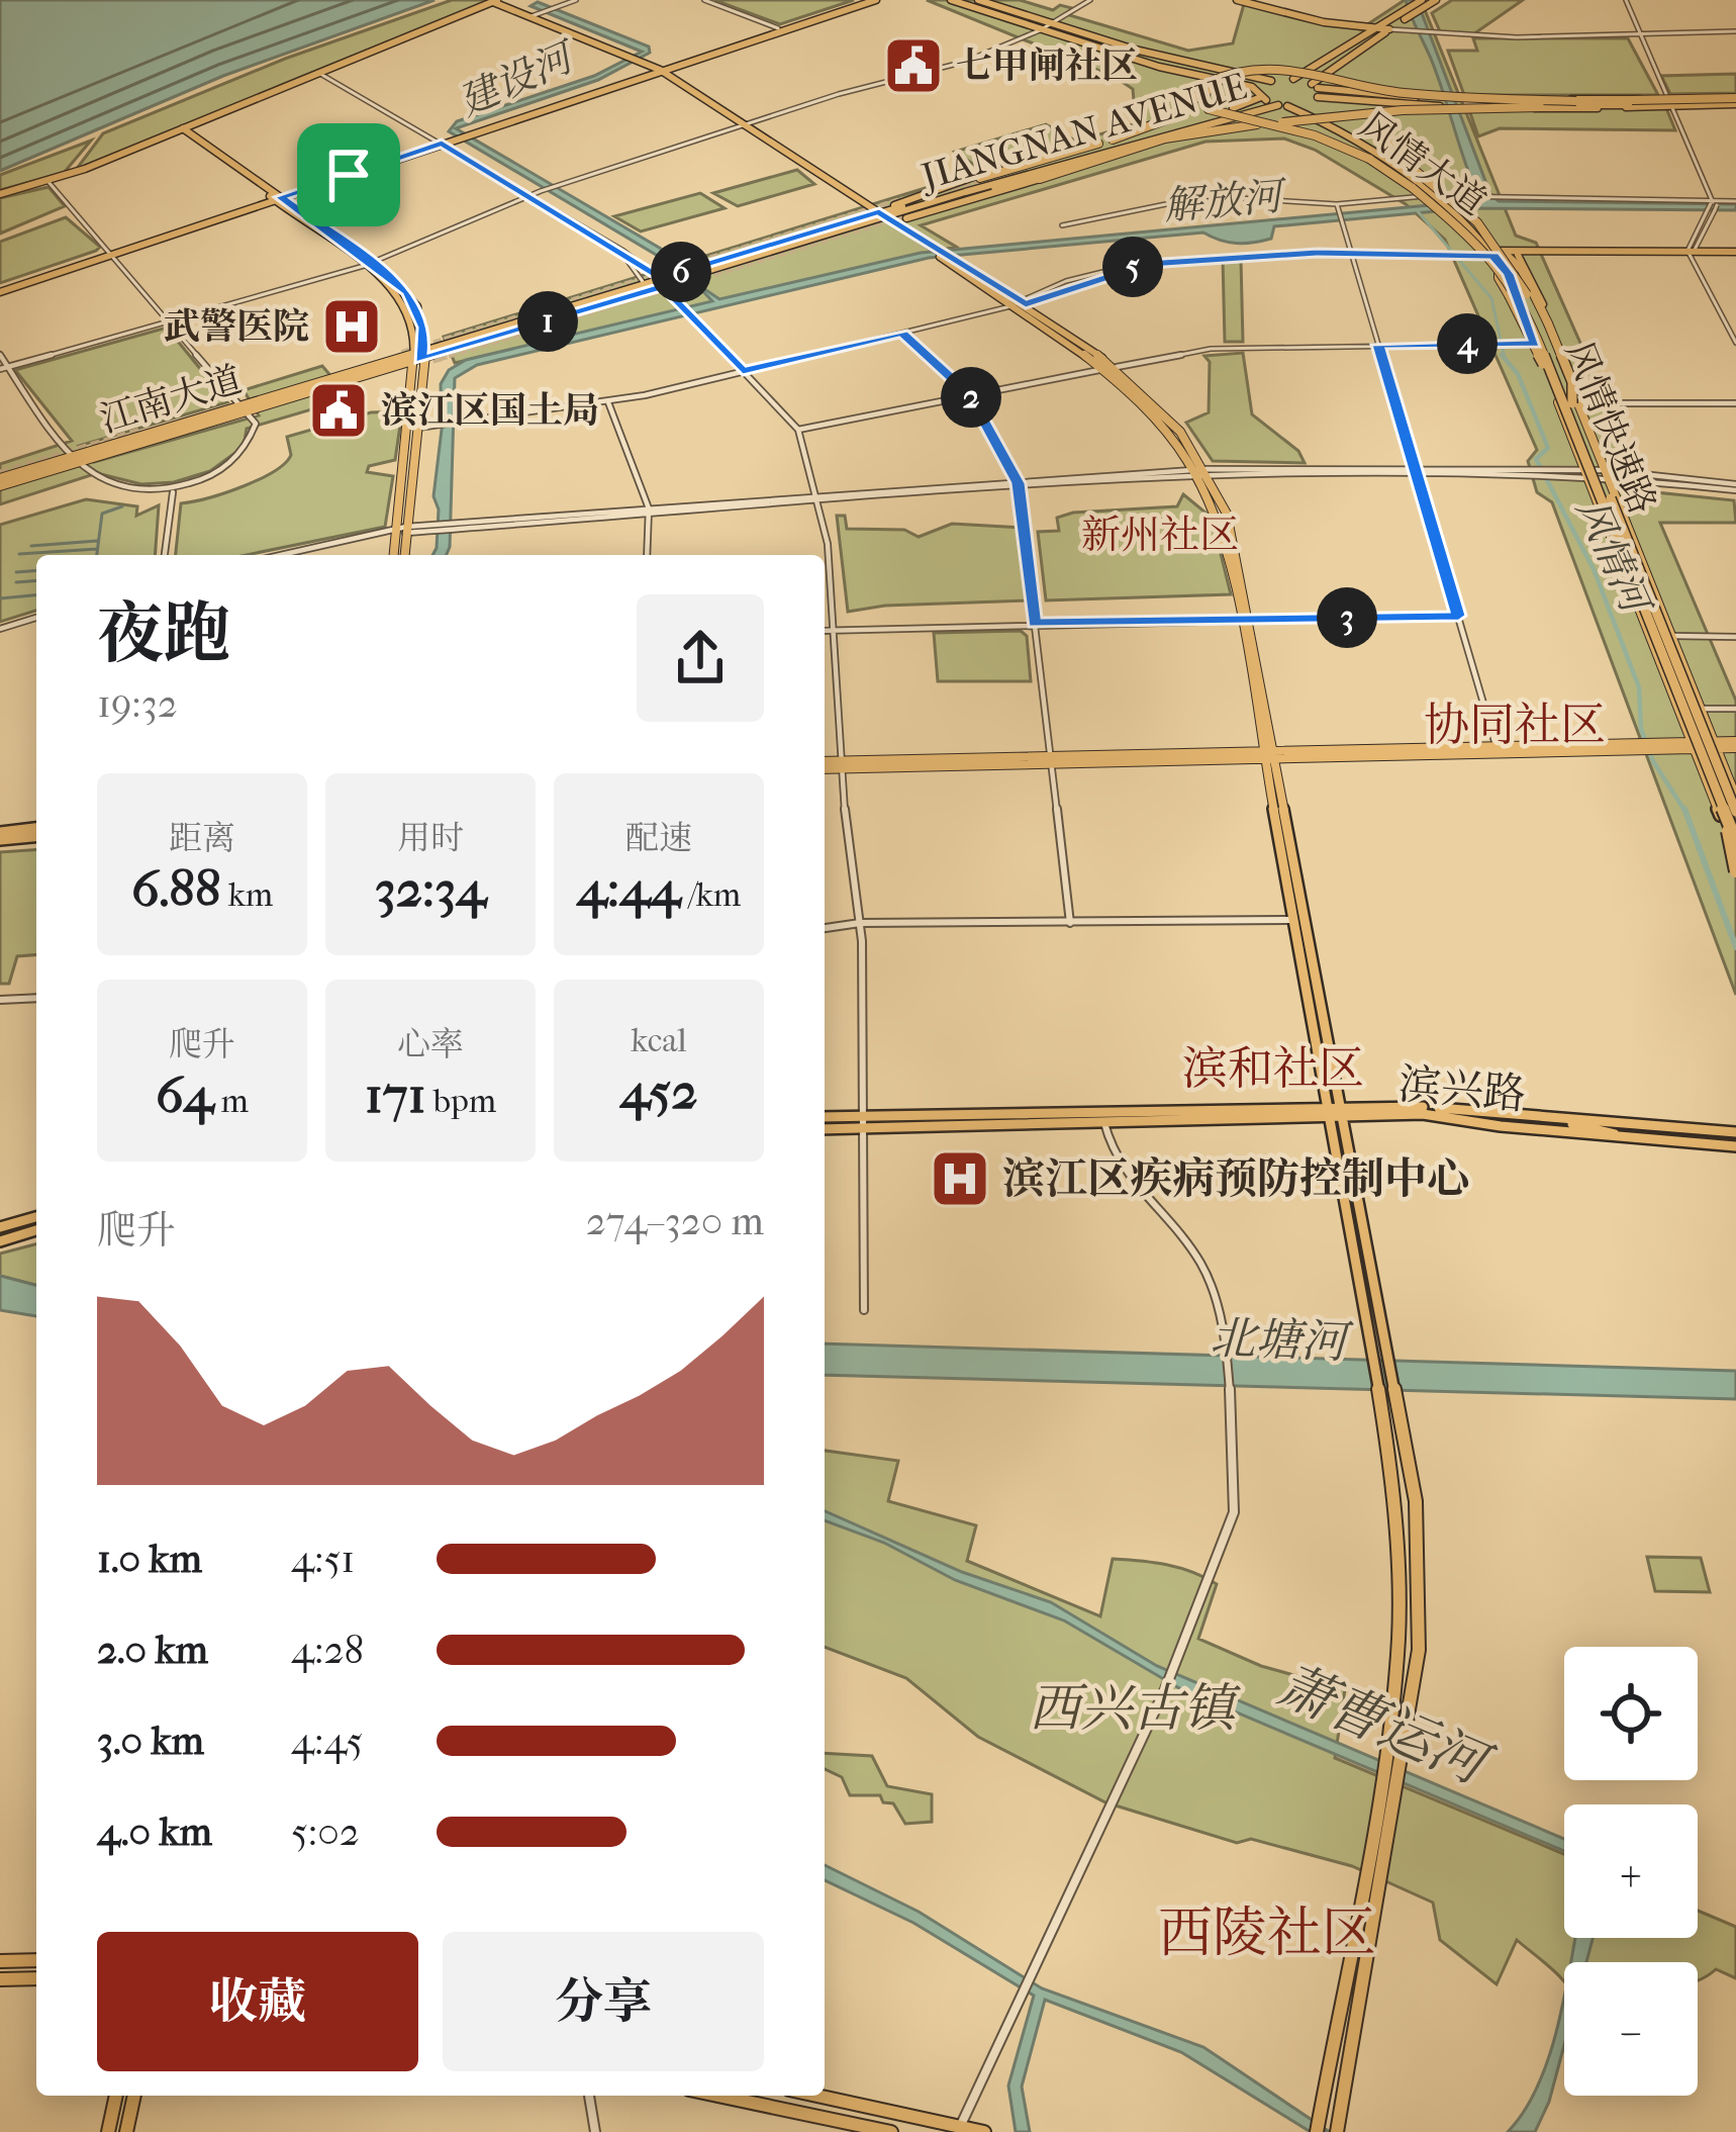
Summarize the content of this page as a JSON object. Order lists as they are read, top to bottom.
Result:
{
  "streets": {
    "highway": ["风情快速路"],
    "main road": [
      "JIANGNAN AVENUE",
      "风情大道",
      "江南大道",
      "滨兴路"
    ]
  },
  "crossings": [
    ["JIANGNAN AVENUE", "风情大道"],
    ["风情大道", "风情快速路"]
  ],
  "districts": [
    "新州社区",
    "协同社区",
    "滨和社区",
    "西陵社区"
  ],
  "water": [
    "建设河",
    "解放河",
    "风情河",
    "北塘河",
    "萧曹运河"
  ],
  "parks": ["西兴古镇"],
  "places": {
    "public building": ["七甲闸社区", "滨江区国土局"],
    "hospital": ["武警医院", "滨江区疾病预防控制中心"]
  },
  "page": {
    "pins": [
      "5",
      "6",
      "1",
      "4",
      "2",
      "3"
    ],
    "heading": ["夜跑", "19:32"],
    "stats": [
      ["距离", "6.88 km"],
      ["用时", "32:34"],
      ["配速", "4:44 /km"],
      ["爬升", "64 m"],
      ["心率", "171 bpm"],
      ["kcal", "452"]
    ],
    "chart": ["爬升", "274–320 m"],
    "list": [
      {
        "name": "1.0 km",
        "note": "4:51"
      },
      {
        "name": "2.0 km",
        "note": "4:28"
      },
      {
        "name": "3.0 km",
        "note": "4:45"
      },
      {
        "name": "4.0 km",
        "note": "5:02"
      }
    ],
    "map_buttons": ["+", "−"],
    "buttons": ["收藏", "分享"]
  }
}
